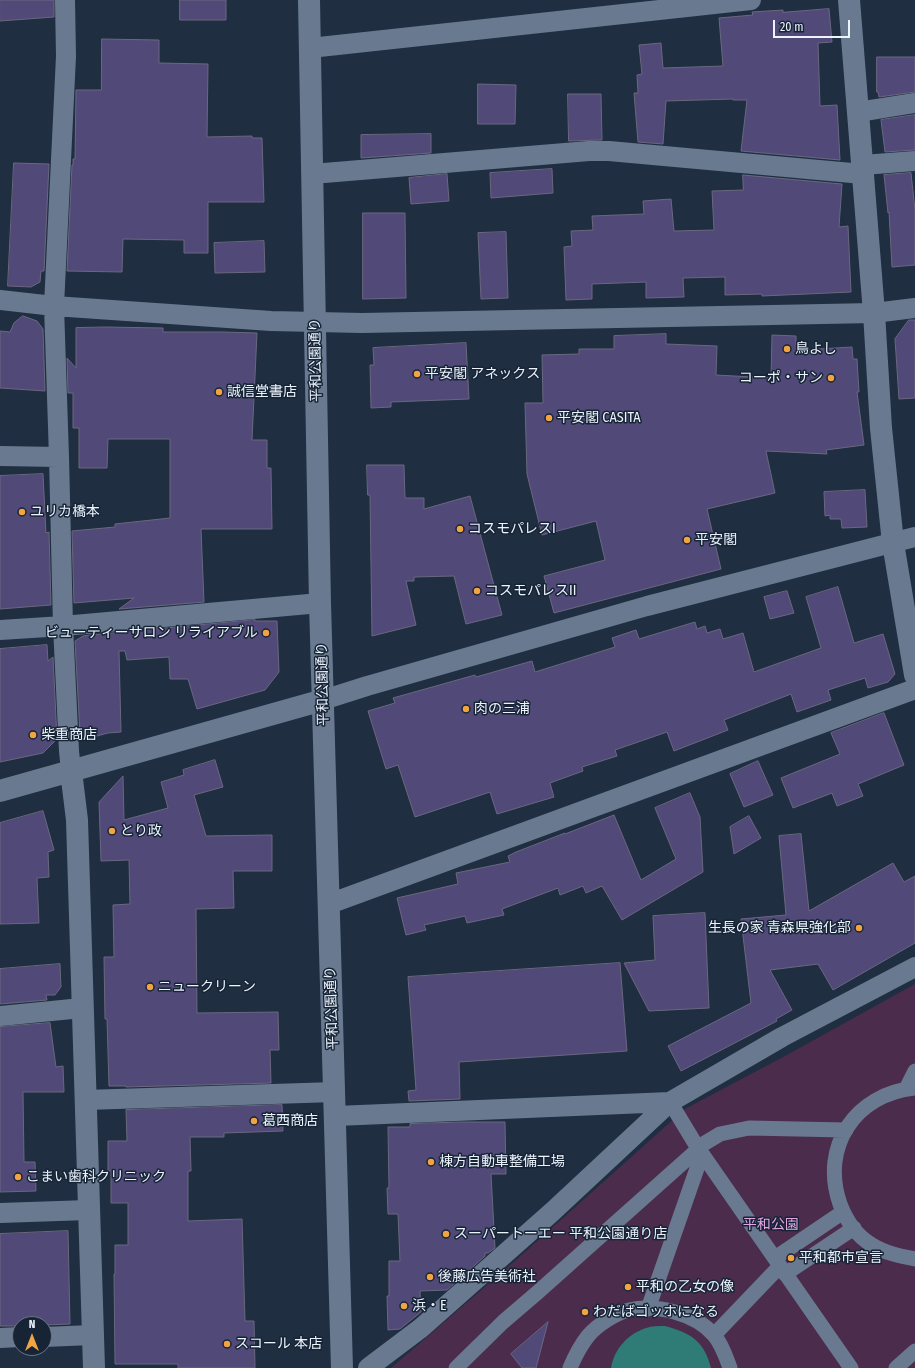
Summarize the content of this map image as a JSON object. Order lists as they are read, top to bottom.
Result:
{
  "streets": {
    "street": ["平和公園通り"]
  },
  "parks": ["平和公園"],
  "places": [
    "鳥よし",
    "平安閣 アネックス",
    "コーポ・サン",
    "誠信堂書店",
    "平安閣 CASITA",
    "ユリカ橋本",
    "コスモパレスI",
    "平安閣",
    "コスモパレスII",
    "ビューティーサロン リライアブル",
    "肉の三浦",
    "柴重商店",
    "とり政",
    "生長の家 青森県強化部",
    "ニュークリーン",
    "葛西商店",
    "棟方自動車整備工場",
    "こまい歯科クリニック",
    "スーパートーエー 平和公園通り店",
    "平和都市宣言",
    "後藤広告美術社",
    "平和の乙女の像",
    "浜・E",
    "わだばゴッホになる",
    "スコール 本店"
  ],
  "scale_bar": "20 m",
  "north": "top"
}
